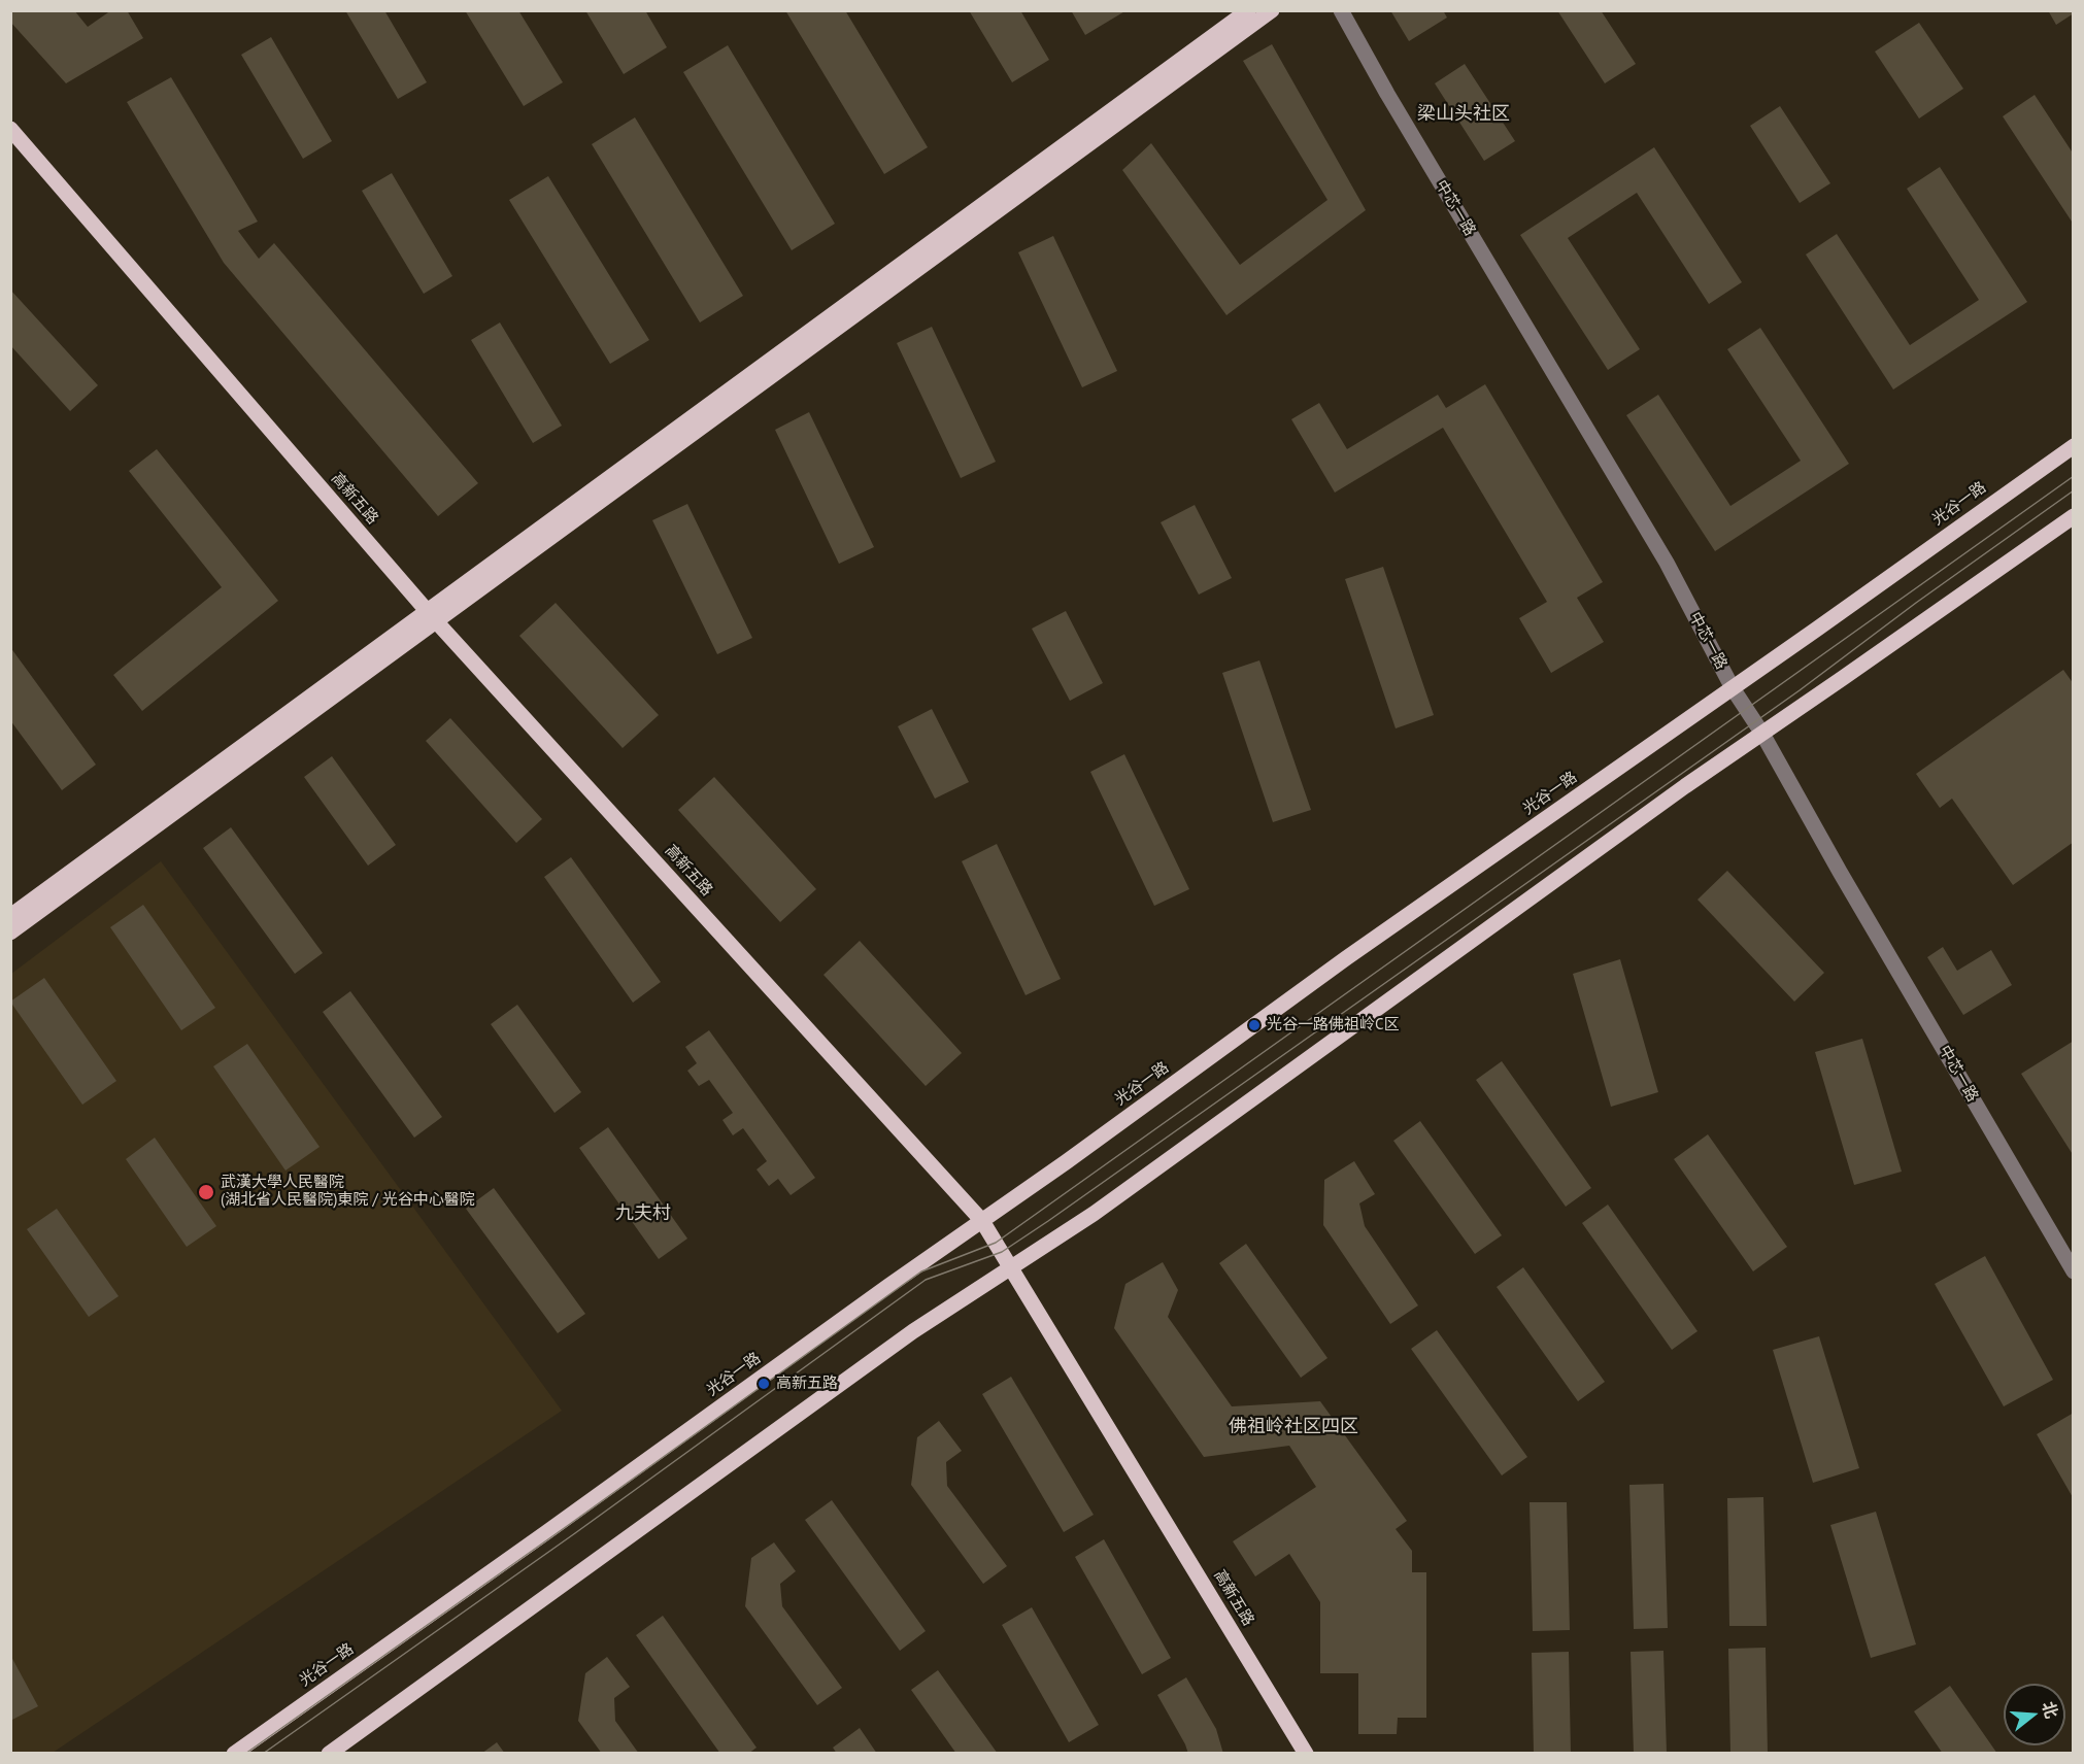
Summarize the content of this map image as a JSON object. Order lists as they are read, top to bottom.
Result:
{
  "streets": {
    "main road": ["高新五路", "光谷一路"],
    "street": ["中芯一路"]
  },
  "crossings": [
    ["中芯一路", "光谷一路"],
    ["高新五路", "光谷一路"]
  ],
  "districts": ["梁山头社区", "九夫村", "佛祖岭社区四区"],
  "places": ["光谷一路佛祖岭C区", "武漢大學人民醫院 (湖北省人民醫院)東院 / 光谷中心醫院", "高新五路"],
  "north": "right"
}
